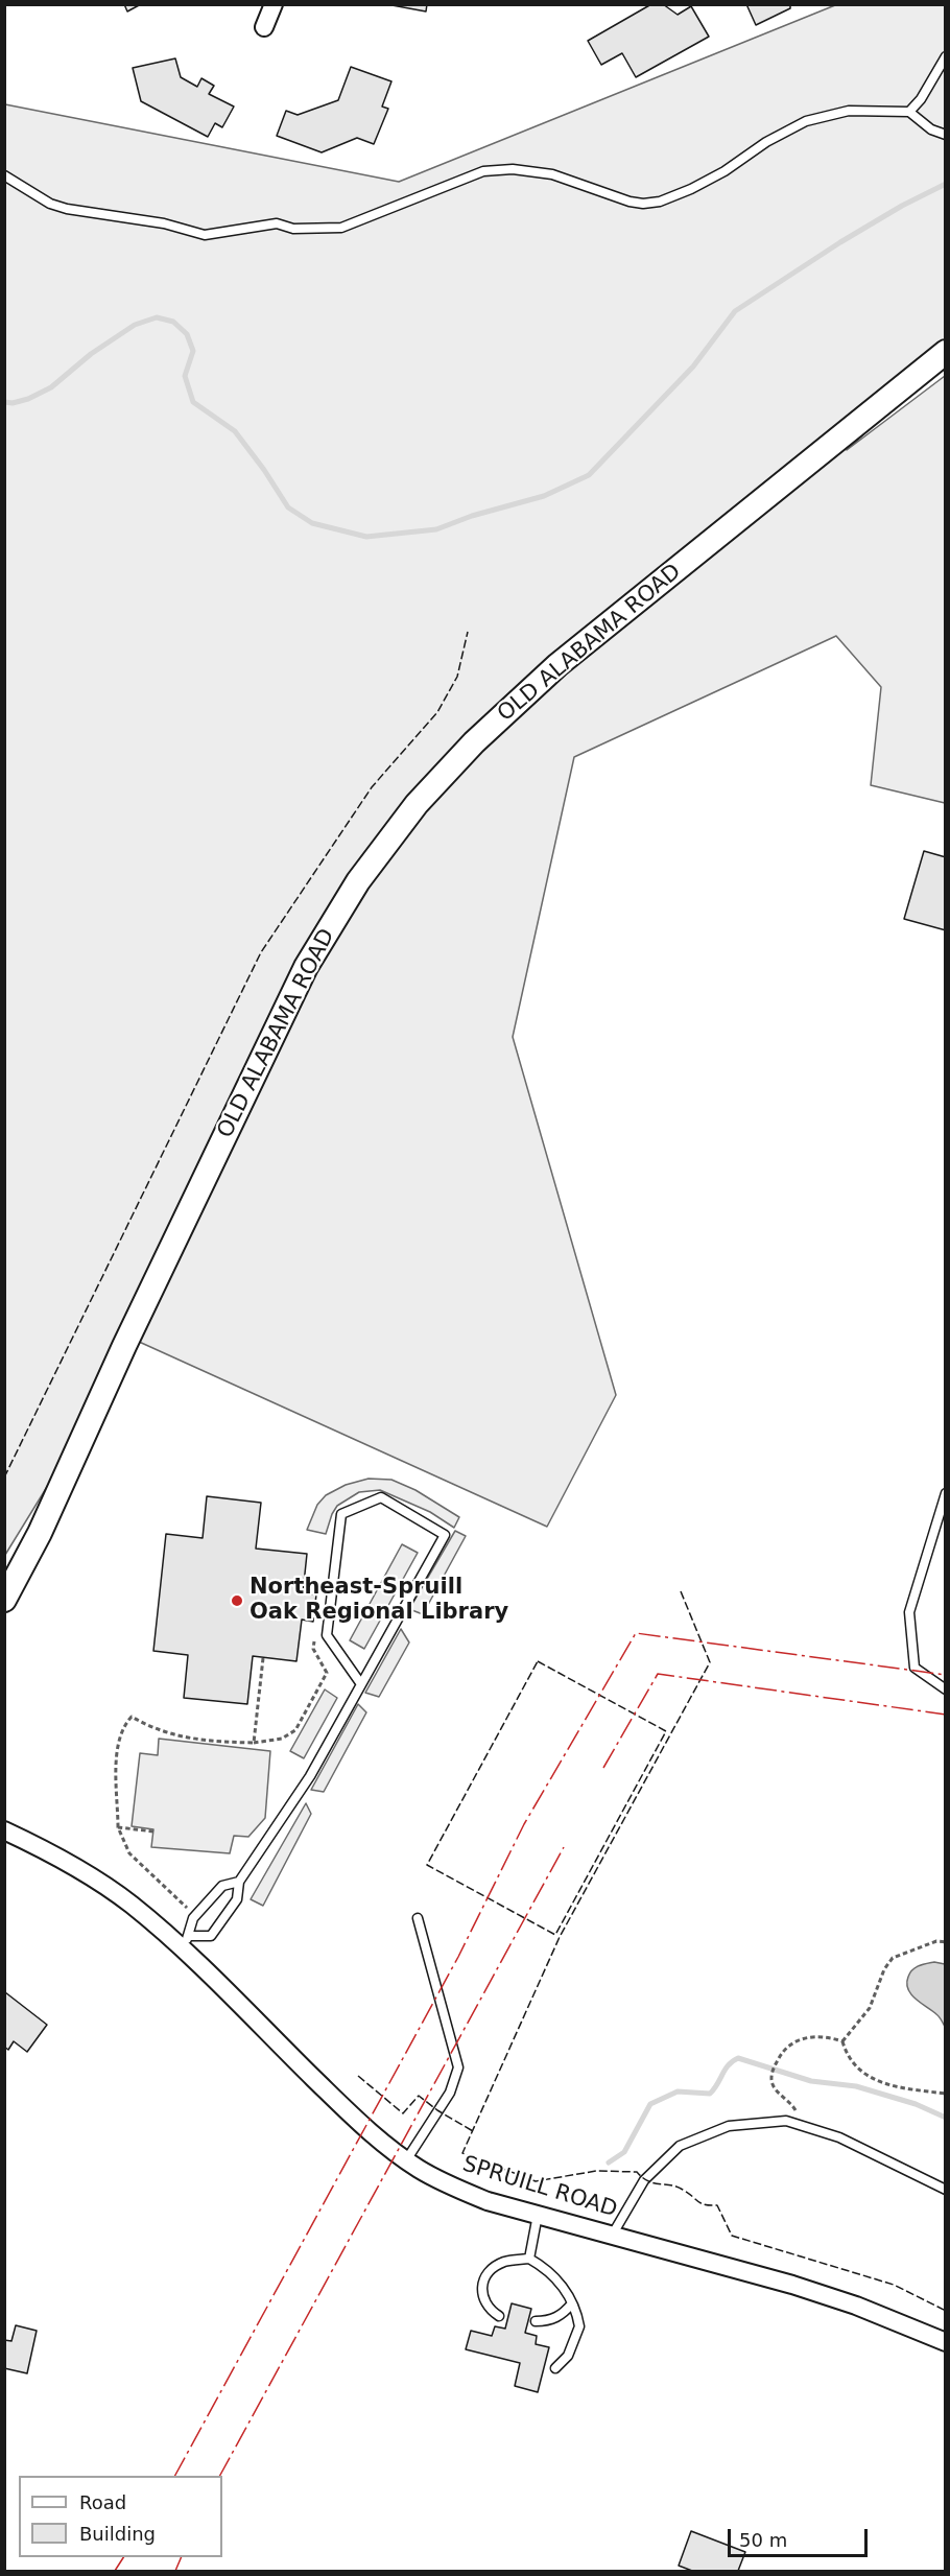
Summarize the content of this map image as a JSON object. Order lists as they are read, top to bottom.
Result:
{
  "streets": {
    "main road": ["OLD ALABAMA ROAD"],
    "street": ["SPRUILL ROAD"]
  },
  "places": ["Northeast-Spruill Oak Regional Library"],
  "legend": ["Road", "Building"],
  "scale_bar": "50 m"
}
